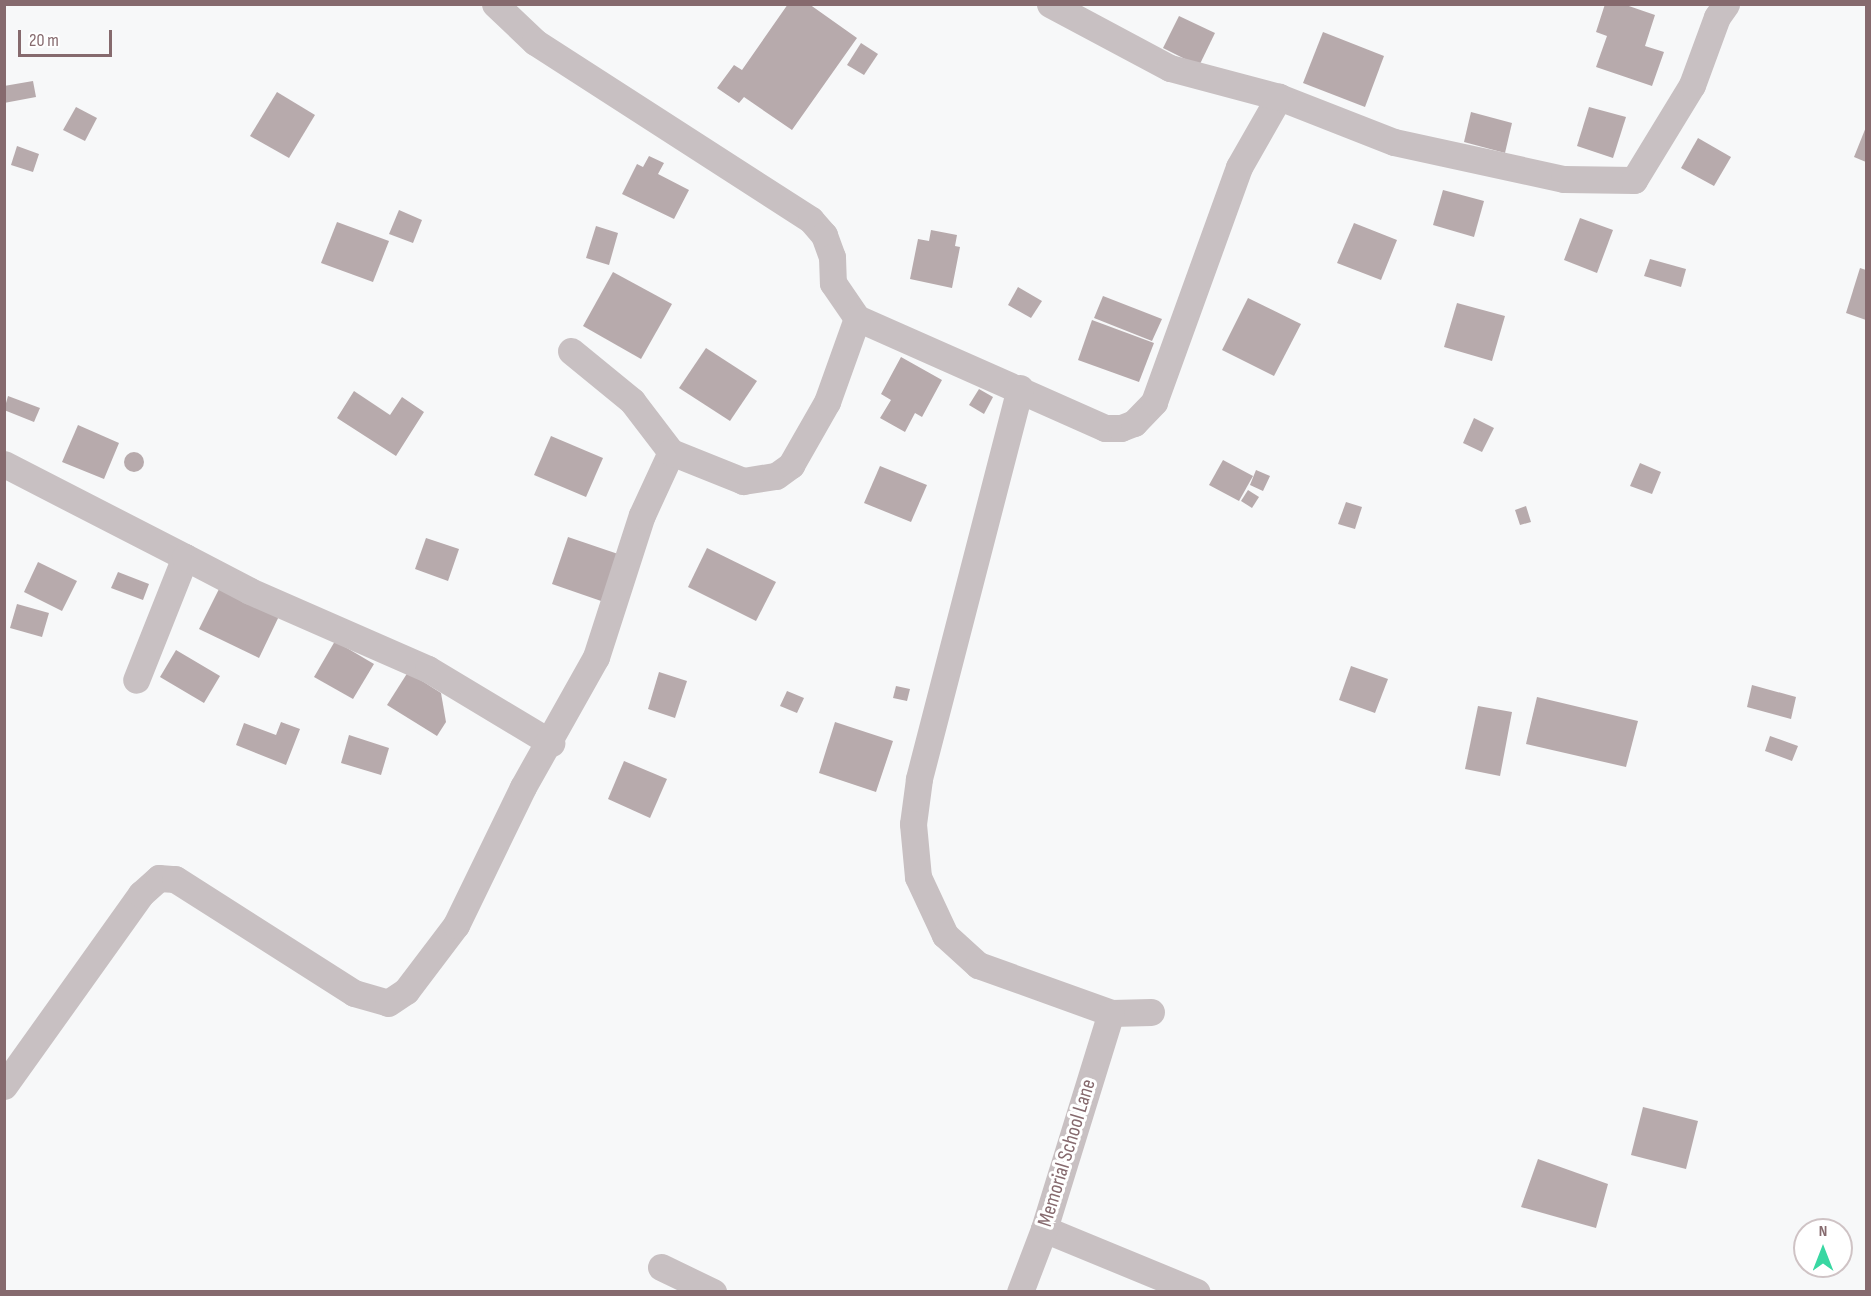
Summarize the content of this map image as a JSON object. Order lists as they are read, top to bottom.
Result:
{
  "streets": {
    "street": ["Memorial School Lane"]
  },
  "scale_bar": "20 m",
  "north": "top"
}
